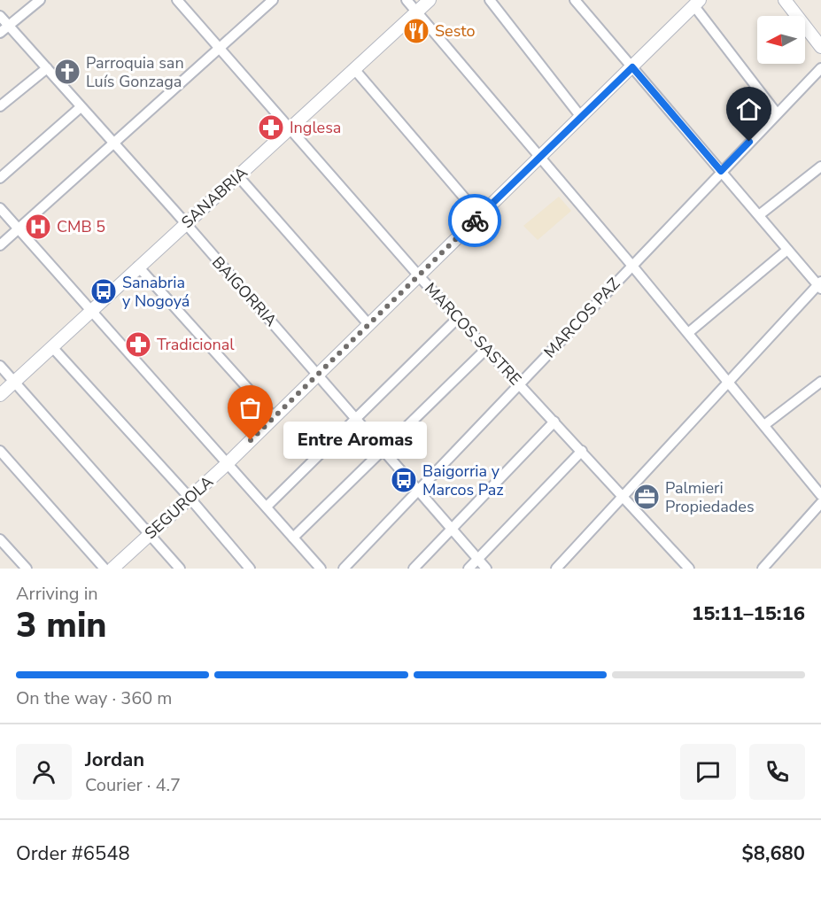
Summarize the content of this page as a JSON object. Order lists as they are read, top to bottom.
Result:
{
  "streets": {
    "street": [
      "SANABRIA",
      "BAIGORRIA",
      "MARCOS PAZ",
      "MARCOS SASTRE",
      "SEGUROLA"
    ]
  },
  "crossings": [
    ["SANABRIA", "BAIGORRIA"],
    ["SANABRIA", "MARCOS SASTRE"],
    ["BAIGORRIA", "MARCOS PAZ"],
    ["BAIGORRIA", "SEGUROLA"],
    ["MARCOS PAZ", "MARCOS SASTRE"],
    ["MARCOS SASTRE", "SEGUROLA"]
  ],
  "places": {
    "restaurant": ["Sesto"],
    "church": ["Parroquia san Luís Gonzaga"],
    "pharmacy": ["Inglesa", "Tradicional"],
    "hospital": ["CMB 5"],
    "bus stop": ["Sanabria y Nogoyá", "Baigorria y Marcos Paz"],
    "other": ["Entre Aromas"],
    "office": ["Palmieri Propiedades"]
  },
  "north": "left",
  "page": {
    "bubble": "Entre Aromas",
    "heading": ["3 min", "Arriving in", "15:11–15:16"],
    "panel": [
      "Jordan",
      "Courier · 4.7",
      "Order #6548",
      "$8,680"
    ],
    "bar": "On the way · 360 m"
  }
}
